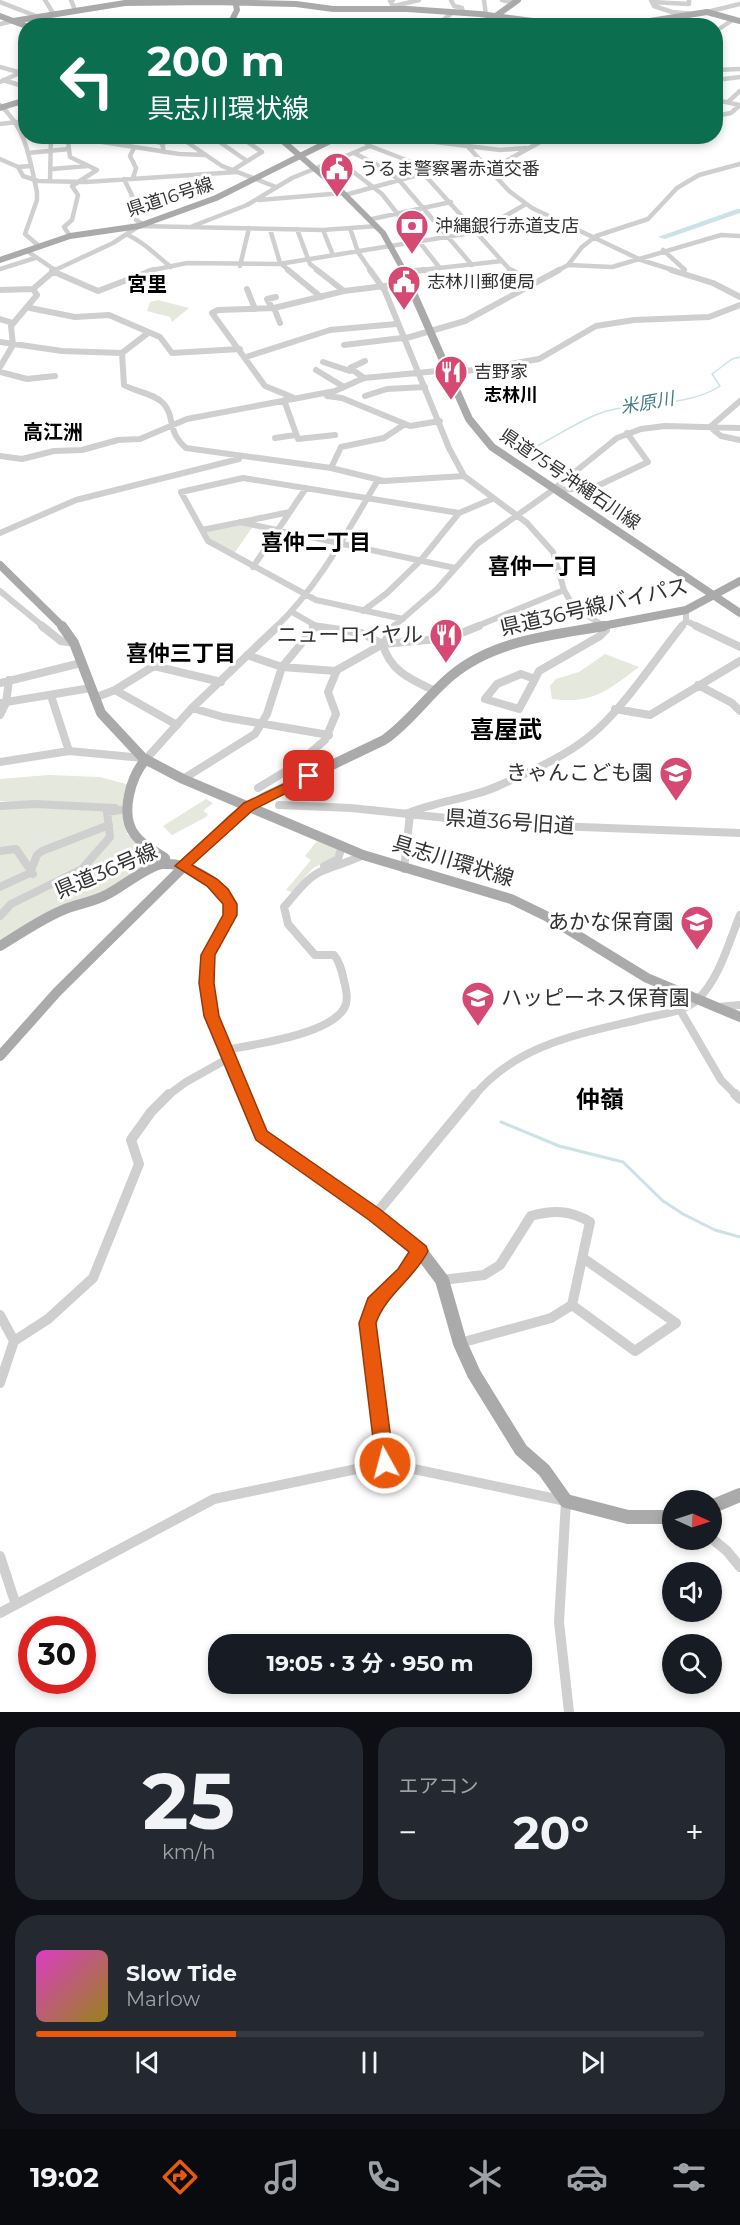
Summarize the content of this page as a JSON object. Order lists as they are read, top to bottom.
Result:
{
  "streets": {
    "main road": [
      "県道16号線",
      "県道75号沖縄石川線",
      "県道36号線バイパス",
      "具志川環状線",
      "県道36号線"
    ],
    "street": ["県道36号旧道"]
  },
  "crossings": [
    ["県道16号線", "県道75号沖縄石川線"],
    ["県道75号沖縄石川線", "県道36号線バイパス"],
    ["県道36号線バイパス", "具志川環状線"],
    ["県道36号線バイパス", "県道36号線"],
    ["具志川環状線", "県道36号線"]
  ],
  "districts": [
    "宮里",
    "志林川",
    "高江洲",
    "喜仲二丁目",
    "喜仲一丁目",
    "喜仲三丁目",
    "喜屋武",
    "仲嶺"
  ],
  "water": ["米原川"],
  "places": {
    "public building": ["うるま警察署赤道交番", "志林川郵便局"],
    "bank": ["沖縄銀行赤道支店"],
    "restaurant": ["吉野家", "ニューロイヤル"],
    "school or university": ["きゃんこども園", "あかな保育園", "ハッピーネス保育園"]
  },
  "north": "right",
  "page": {
    "turn": ["200 m", "具志川環状線"],
    "limit": "30",
    "trip": "19:05 · 3 分 · 950 m",
    "tile": [
      ["25", "km/h"],
      "エアコン"
    ],
    "heat": ["−", "20°", "+"],
    "song": ["Slow Tide", "Marlow"],
    "tabs": "19:02"
  }
}
